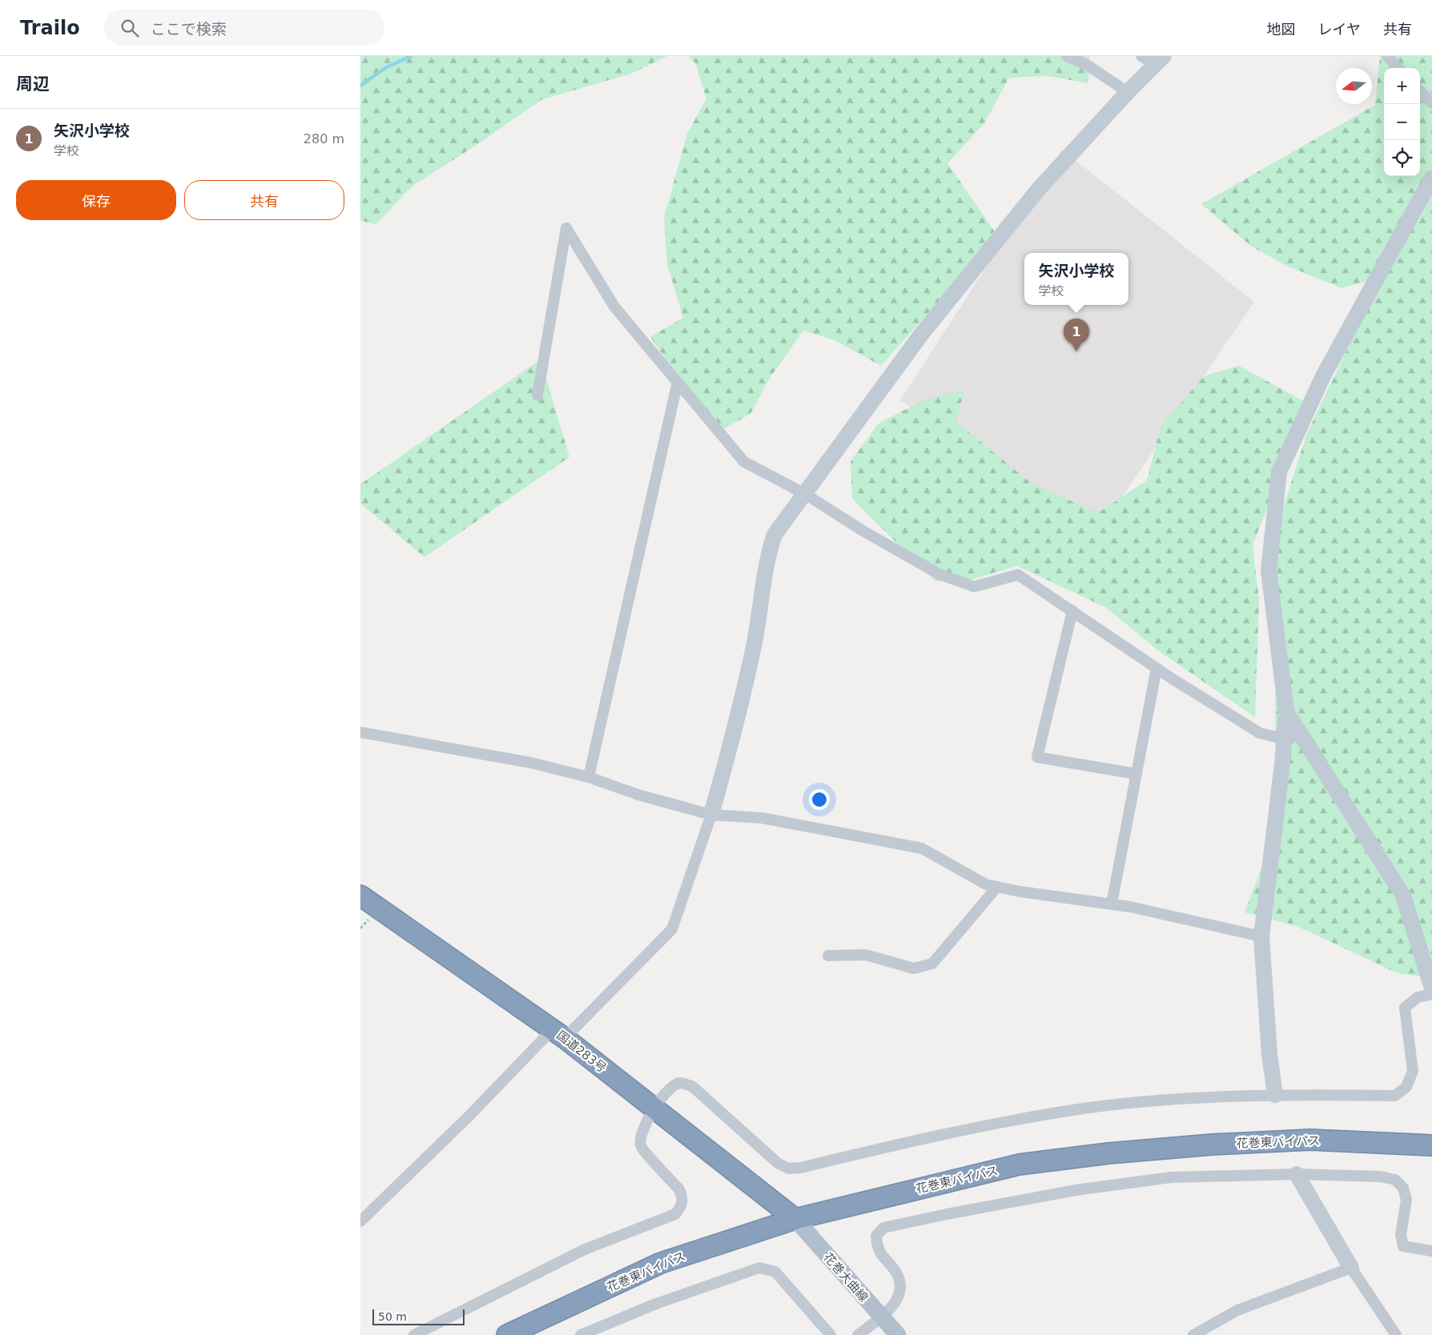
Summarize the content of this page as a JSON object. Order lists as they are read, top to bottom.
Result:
{
  "streets": {
    "highway": ["国道283号", "花巻東バイパス"],
    "main road": ["花巻大曲線"]
  },
  "crossings": [
    ["国道283号", "花巻東バイパス"],
    ["国道283号", "花巻大曲線"],
    ["花巻東バイパス", "花巻大曲線"]
  ],
  "scale_bar": "50 m",
  "north": "left",
  "page": {
    "header": "Trailo",
    "search": "ここで検索",
    "nav": ["地図", "レイヤ", "共有"],
    "heading": "周辺",
    "map_buttons": ["+", "−"],
    "list": [
      {
        "mark": "1",
        "name": "矢沢小学校",
        "note": "学校",
        "value": "280 m"
      }
    ],
    "buttons": ["保存", "共有"],
    "popup": ["矢沢小学校", "学校"],
    "pins": "1",
    "scale": "50 m"
  }
}
